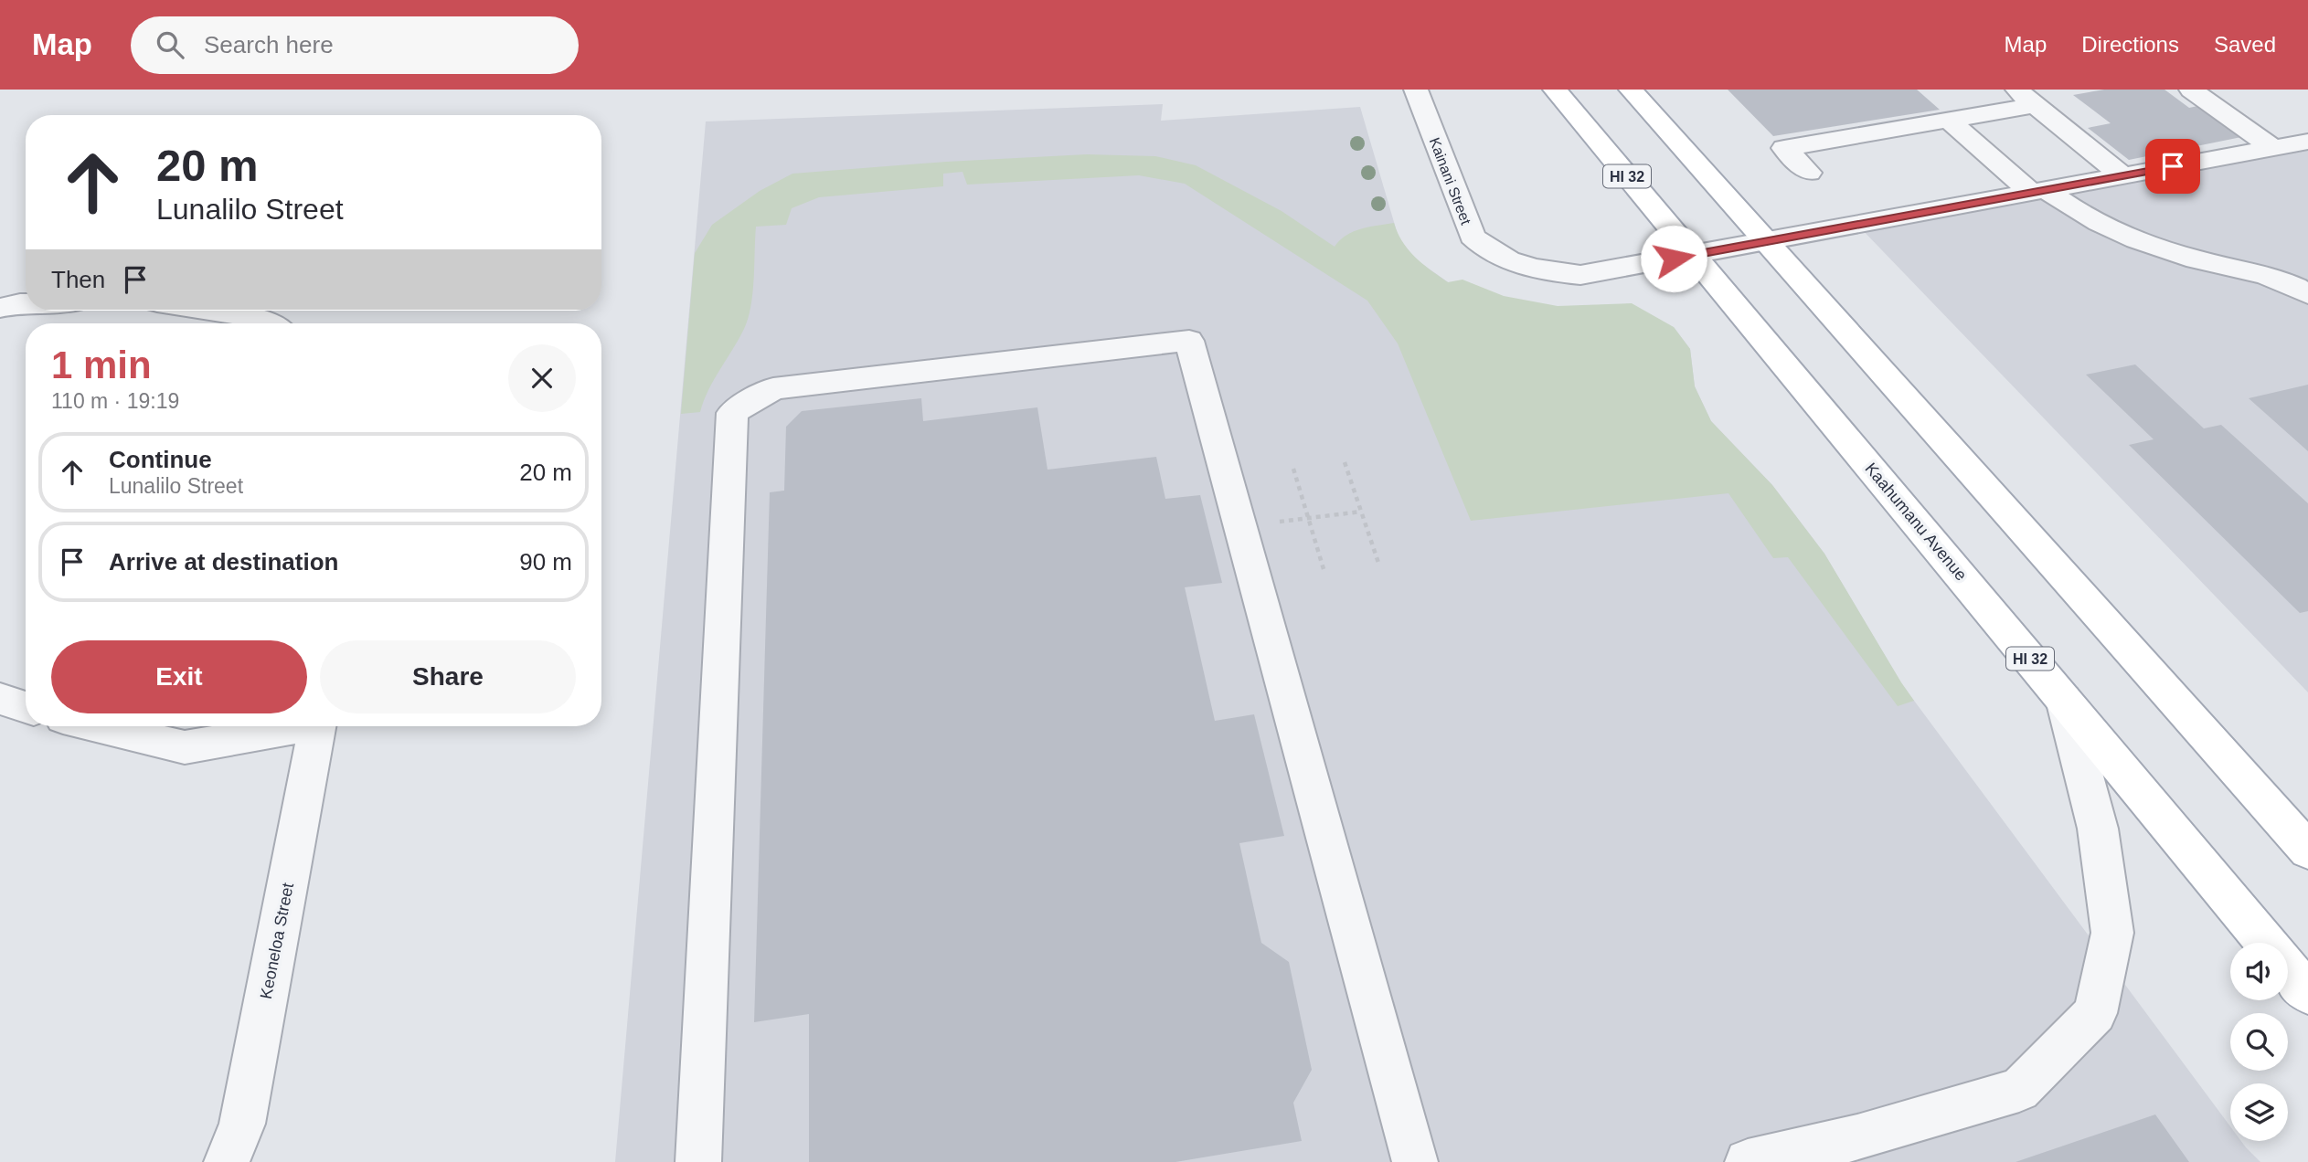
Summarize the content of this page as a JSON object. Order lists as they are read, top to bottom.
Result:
{
  "streets": {
    "main road": ["HI 32", "Kaahumanu Avenue"],
    "street": ["Kainani Street", "Keoneloa Street"]
  },
  "crossings": [
    ["Kainani Street", "Kaahumanu Avenue"]
  ],
  "page": {
    "header": "Map",
    "search": "Search here",
    "nav": ["Map", "Directions", "Saved"],
    "turn": ["20 m", "Lunalilo Street"],
    "then": "Then",
    "heading": ["1 min", "110 m · 19:19"],
    "list": [
      {
        "name": "Continue",
        "note": "Lunalilo Street",
        "value": "20 m"
      },
      {
        "name": "Arrive at destination",
        "value": "90 m"
      }
    ],
    "buttons": ["Exit", "Share"]
  }
}
